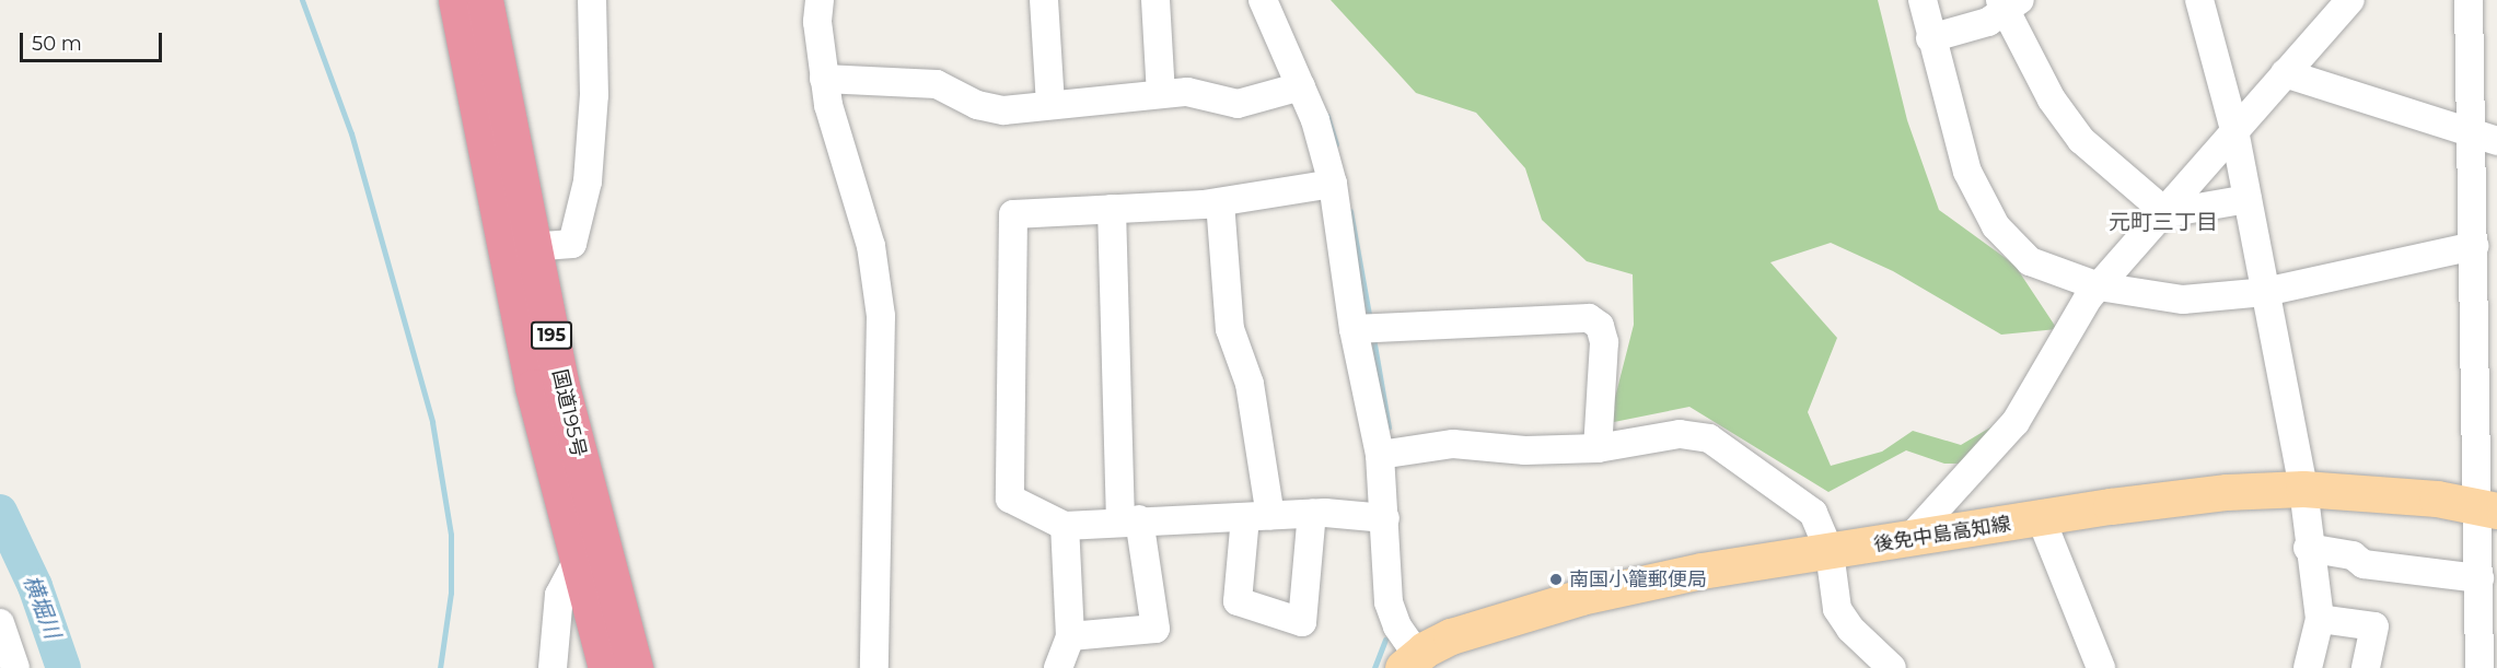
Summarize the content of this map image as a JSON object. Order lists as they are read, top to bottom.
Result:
{
  "streets": {
    "highway": ["195", "国道195号"],
    "main road": ["後免中島高知線"]
  },
  "districts": ["元町三丁目"],
  "water": ["横堀川"],
  "places": ["南国小籠郵便局"],
  "scale_bar": "50 m"
}
